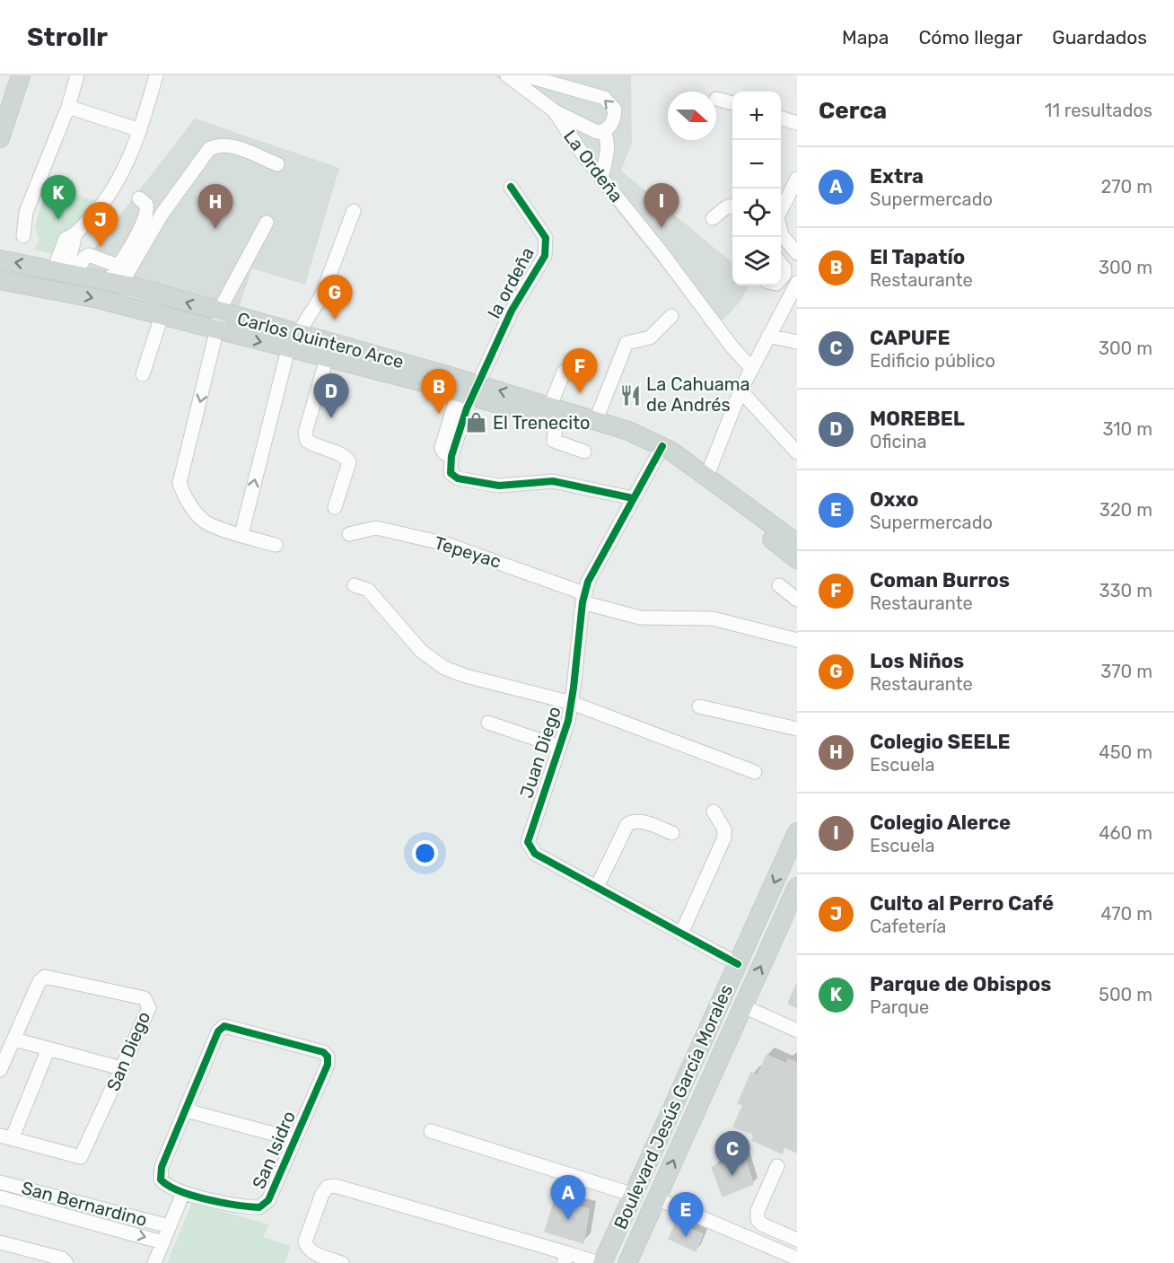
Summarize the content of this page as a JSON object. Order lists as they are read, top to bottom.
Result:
{
  "streets": {
    "main road": ["Carlos Quintero Arce", "Boulevard Jesús García Morales"],
    "street": [
      "La Ordeña",
      "la ordeña",
      "Tepeyac",
      "Juan Diego",
      "San Diego",
      "San Isidro",
      "San Bernardino"
    ]
  },
  "crossings": [
    ["la ordeña", "Carlos Quintero Arce"],
    ["la ordeña", "Juan Diego"],
    ["Carlos Quintero Arce", "Juan Diego"],
    ["Tepeyac", "Juan Diego"],
    ["Juan Diego", "Boulevard Jesús García Morales"]
  ],
  "places": {
    "restaurant": ["La Cahuama de Andrés"],
    "shop": ["El Trenecito"]
  },
  "north": "right",
  "page": {
    "header": "Strollr",
    "nav": ["Mapa", "Cómo llegar", "Guardados"],
    "heading": ["Cerca", "11 resultados"],
    "map_buttons": ["+", "−"],
    "list": [
      {
        "mark": "A",
        "name": "Extra",
        "note": "Supermercado",
        "value": "270 m"
      },
      {
        "mark": "B",
        "name": "El Tapatío",
        "note": "Restaurante",
        "value": "300 m"
      },
      {
        "mark": "C",
        "name": "CAPUFE",
        "note": "Edificio público",
        "value": "300 m"
      },
      {
        "mark": "D",
        "name": "MOREBEL",
        "note": "Oficina",
        "value": "310 m"
      },
      {
        "mark": "E",
        "name": "Oxxo",
        "note": "Supermercado",
        "value": "320 m"
      },
      {
        "mark": "F",
        "name": "Coman Burros",
        "note": "Restaurante",
        "value": "330 m"
      },
      {
        "mark": "G",
        "name": "Los Niños",
        "note": "Restaurante",
        "value": "370 m"
      },
      {
        "mark": "H",
        "name": "Colegio SEELE",
        "note": "Escuela",
        "value": "450 m"
      },
      {
        "mark": "I",
        "name": "Colegio Alerce",
        "note": "Escuela",
        "value": "460 m"
      },
      {
        "mark": "J",
        "name": "Culto al Perro Café",
        "note": "Cafetería",
        "value": "470 m"
      },
      {
        "mark": "K",
        "name": "Parque de Obispos",
        "note": "Parque",
        "value": "500 m"
      }
    ],
    "pins": [
      "K",
      "I",
      "H",
      "J",
      "G",
      "F",
      "B",
      "D",
      "C",
      "A",
      "E"
    ]
  }
}
